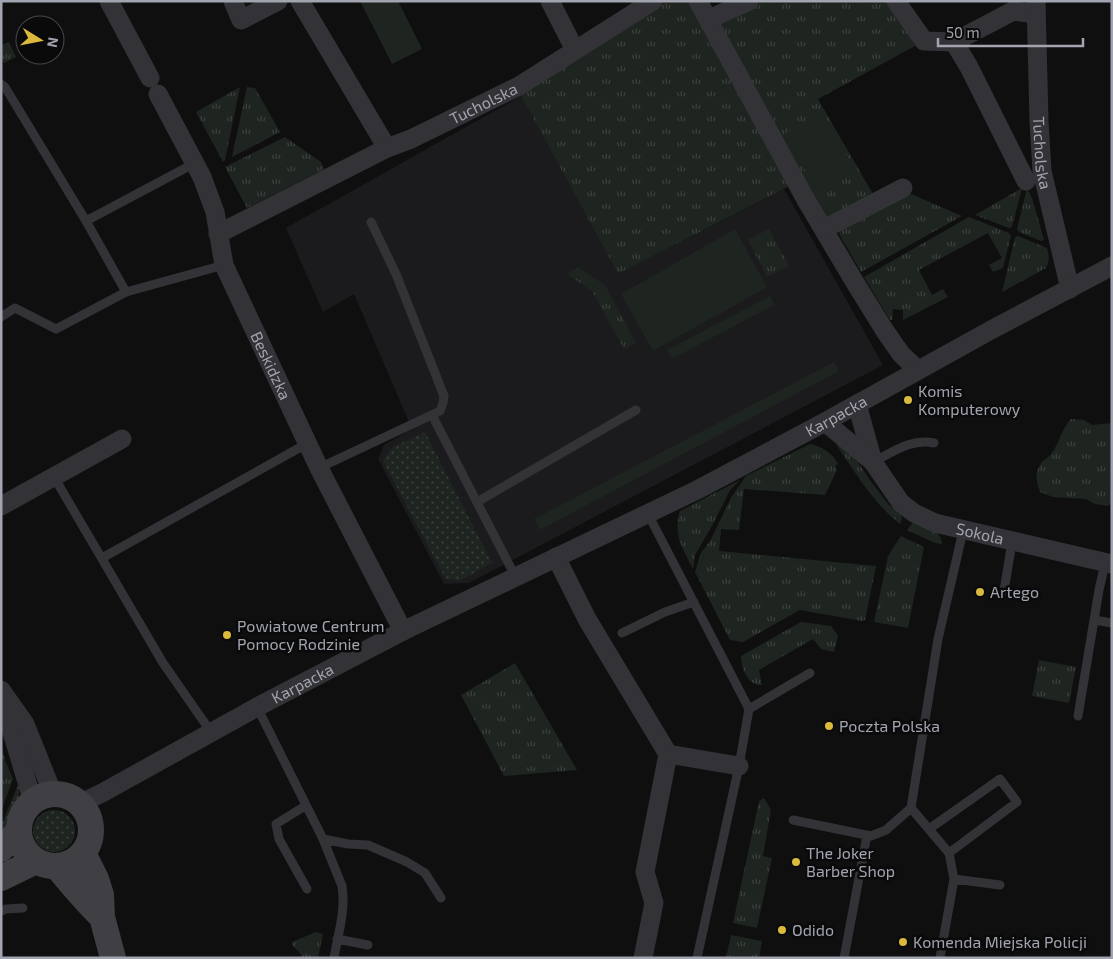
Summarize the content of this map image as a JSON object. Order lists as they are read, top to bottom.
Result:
{
  "streets": {
    "street": [
      "Tucholska",
      "Beskidzka",
      "Karpacka",
      "Sokola"
    ]
  },
  "crossings": [
    ["Tucholska", "Beskidzka"],
    ["Tucholska", "Karpacka"],
    ["Beskidzka", "Karpacka"],
    ["Karpacka", "Sokola"]
  ],
  "places": [
    "Komis Komputerowy",
    "Artego",
    "Powiatowe Centrum Pomocy Rodzinie",
    "Poczta Polska",
    "The Joker Barber Shop",
    "Odido",
    "Komenda Miejska Policji"
  ],
  "scale_bar": "50 m",
  "north": "right"
}
